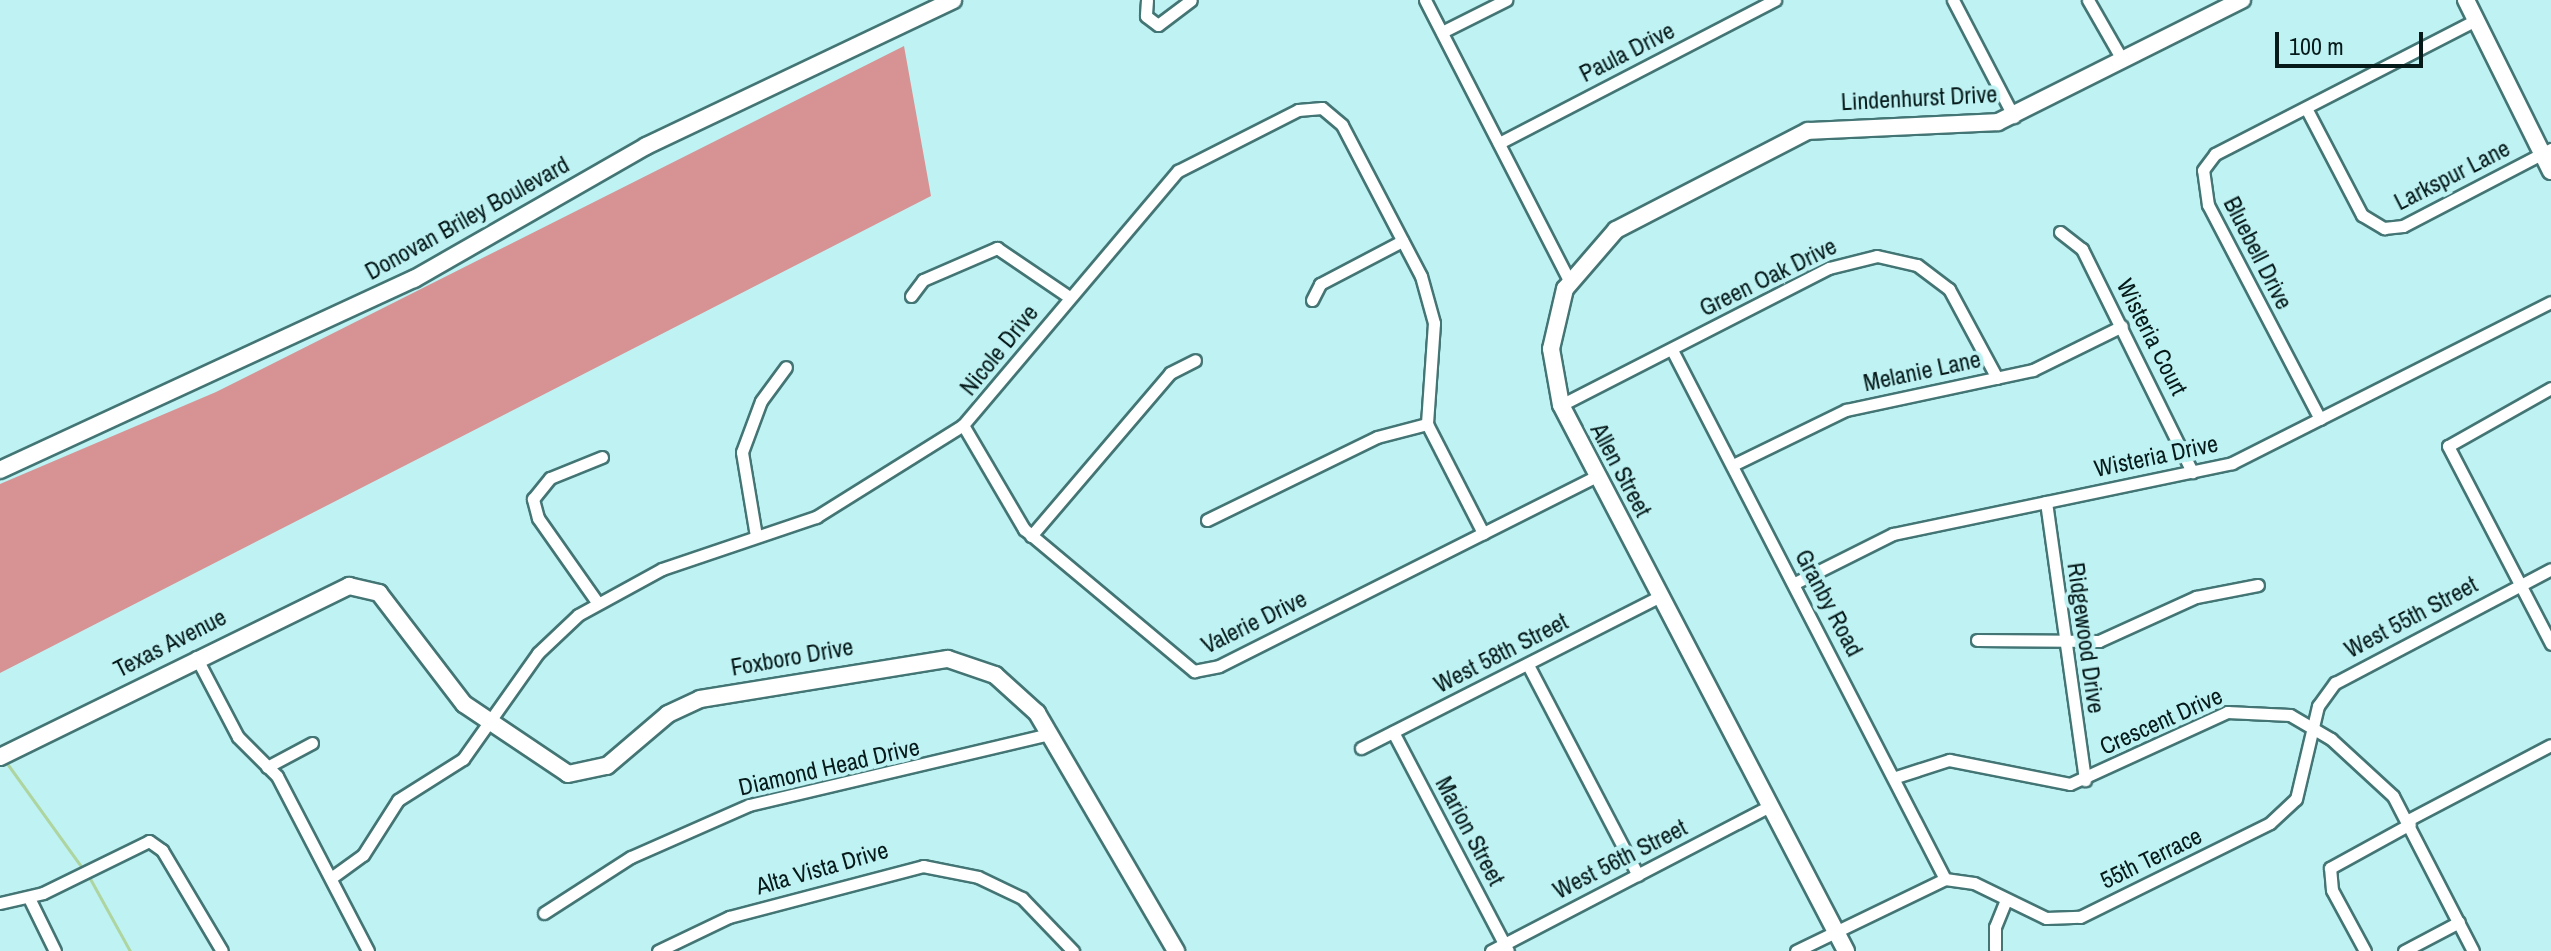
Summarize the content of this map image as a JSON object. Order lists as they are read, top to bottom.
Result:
{
  "streets": {
    "street": [
      "Paula Drive",
      "Lindenhurst Drive",
      "Larkspur Lane",
      "Donovan Briley Boulevard",
      "Bluebell Drive",
      "Green Oak Drive",
      "Wisteria Court",
      "Nicole Drive",
      "Melanie Lane",
      "Wisteria Drive",
      "Allen Street",
      "Granby Road",
      "West 55th Street",
      "Valerie Drive",
      "Ridgewood Drive",
      "Texas Avenue",
      "West 58th Street",
      "Foxboro Drive",
      "Crescent Drive",
      "Diamond Head Drive",
      "Marion Street",
      "55th Terrace",
      "West 56th Street",
      "Alta Vista Drive"
    ]
  },
  "crossings": [
    ["Lindenhurst Drive", "Allen Street"],
    ["Larkspur Lane", "Bluebell Drive"],
    ["Bluebell Drive", "Wisteria Drive"],
    ["Green Oak Drive", "Melanie Lane"],
    ["Green Oak Drive", "Allen Street"],
    ["Green Oak Drive", "Granby Road"],
    ["Wisteria Court", "Melanie Lane"],
    ["Wisteria Court", "Wisteria Drive"],
    ["Nicole Drive", "Valerie Drive"],
    ["Nicole Drive", "Foxboro Drive"],
    ["Melanie Lane", "Granby Road"],
    ["Wisteria Drive", "Granby Road"],
    ["Wisteria Drive", "Ridgewood Drive"],
    ["Allen Street", "Valerie Drive"],
    ["Allen Street", "West 58th Street"],
    ["Allen Street", "West 56th Street"],
    ["Granby Road", "Crescent Drive"],
    ["Granby Road", "55th Terrace"],
    ["West 55th Street", "Crescent Drive"],
    ["West 55th Street", "55th Terrace"],
    ["Ridgewood Drive", "Crescent Drive"],
    ["Texas Avenue", "Foxboro Drive"],
    ["West 58th Street", "Marion Street"],
    ["Foxboro Drive", "Diamond Head Drive"],
    ["Crescent Drive", "55th Terrace"],
    ["Marion Street", "West 56th Street"]
  ],
  "scale_bar": "100 m"
}
